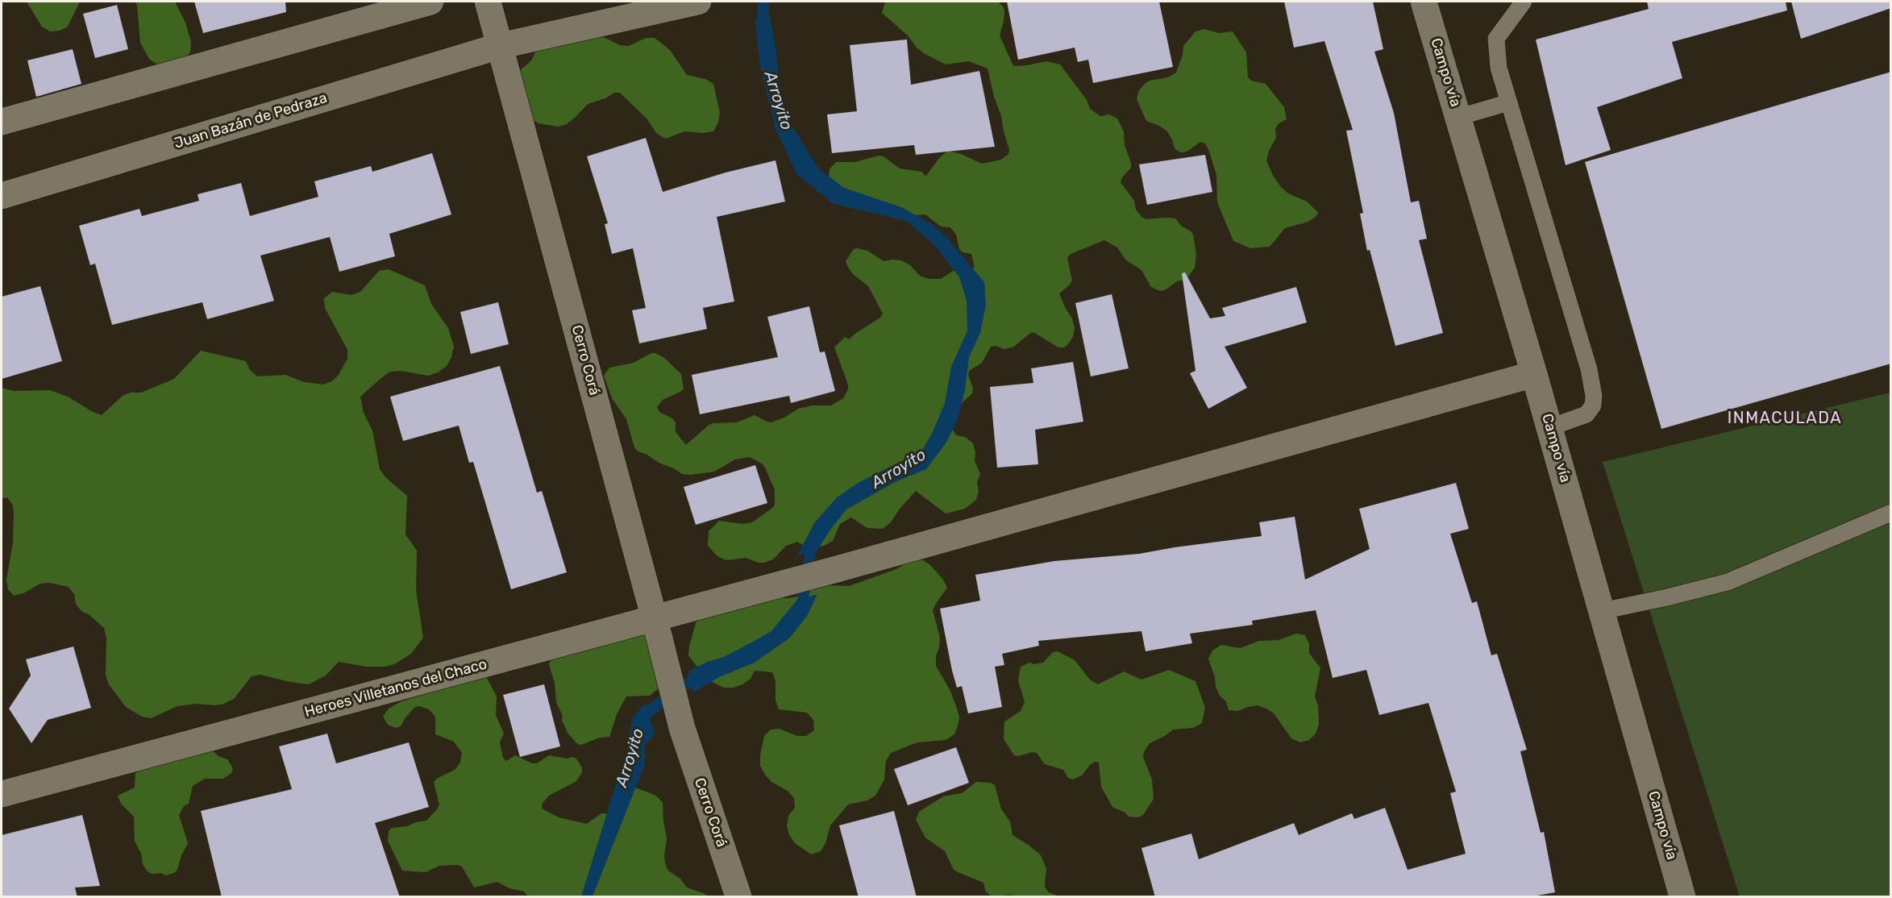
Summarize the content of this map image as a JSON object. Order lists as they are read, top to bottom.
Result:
{
  "streets": {
    "street": [
      "Campo vía",
      "Juan Bazán de Pedraza",
      "Cerro Corá",
      "Heroes Villetanos del Chaco"
    ]
  },
  "crossings": [
    ["Campo vía", "Heroes Villetanos del Chaco"],
    ["Juan Bazán de Pedraza", "Cerro Corá"],
    ["Cerro Corá", "Heroes Villetanos del Chaco"]
  ],
  "districts": ["INMACULADA"],
  "water": ["Arroyito"]
}
